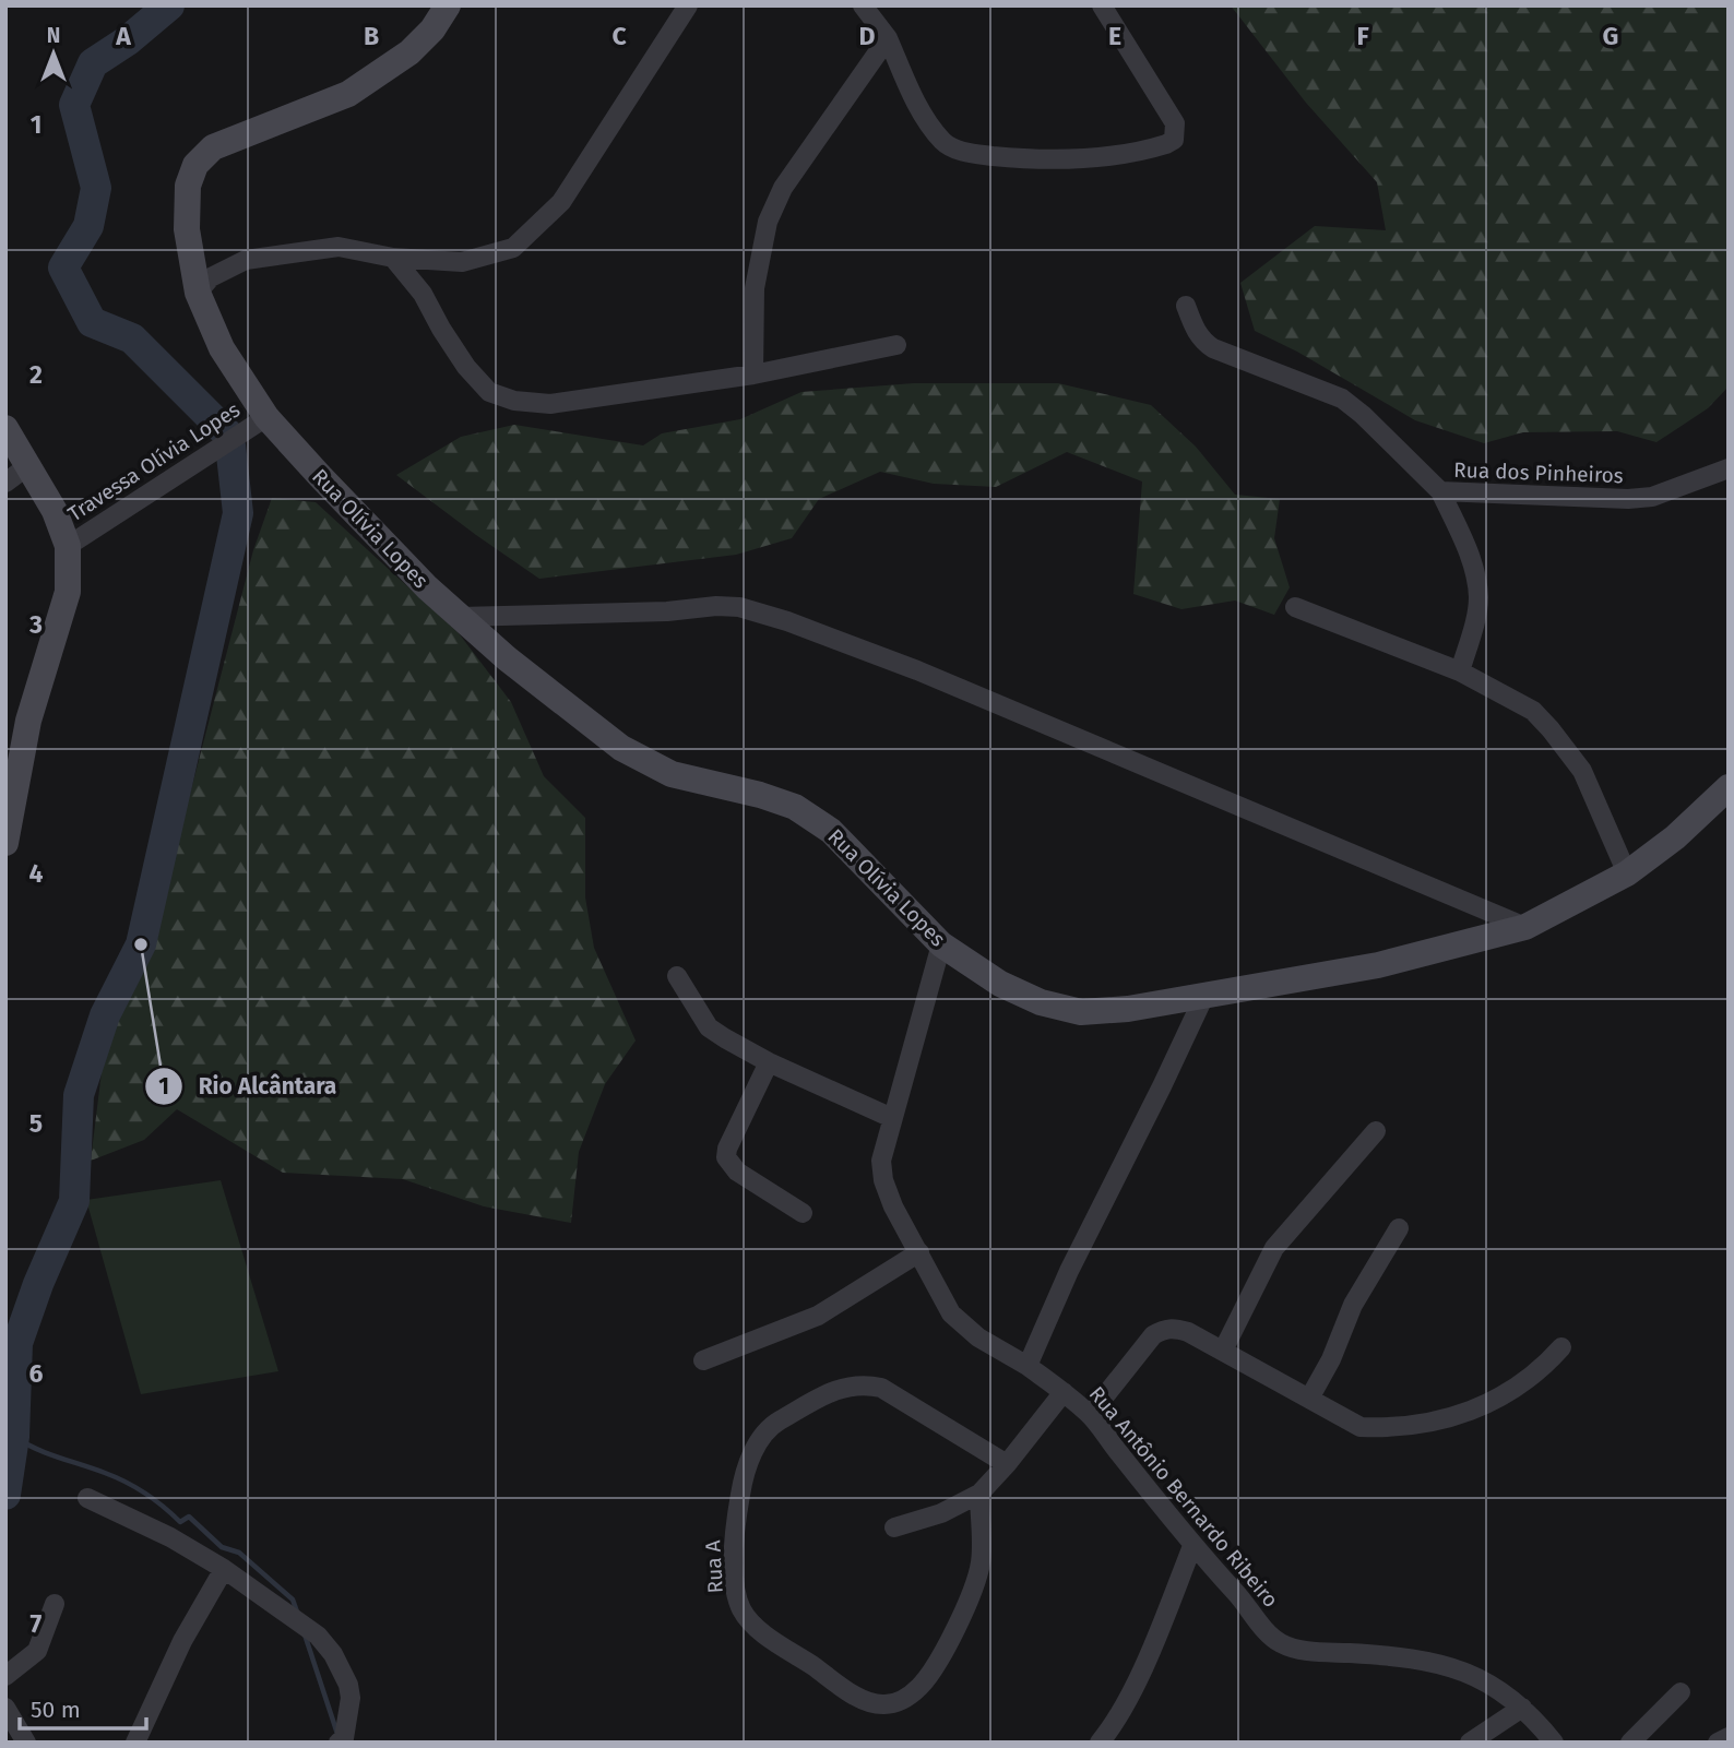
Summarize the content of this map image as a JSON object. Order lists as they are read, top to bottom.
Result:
{
  "streets": {
    "street": [
      "Travessa Olívia Lopes",
      "Rua dos Pinheiros",
      "Rua Olívia Lopes",
      "Rua Antônio Bernardo Ribeiro",
      "Rua A"
    ]
  },
  "crossings": [
    ["Travessa Olívia Lopes", "Rua Olívia Lopes"],
    ["Rua Olívia Lopes", "Rua Antônio Bernardo Ribeiro"]
  ],
  "places": ["Rio Alcântara"],
  "scale_bar": "50 m",
  "north": "top",
  "grid": {
    "columns": [
      "A",
      "B",
      "C",
      "D",
      "E",
      "F",
      "G"
    ],
    "rows": [
      "1",
      "2",
      "3",
      "4",
      "5",
      "6",
      "7"
    ]
  }
}
